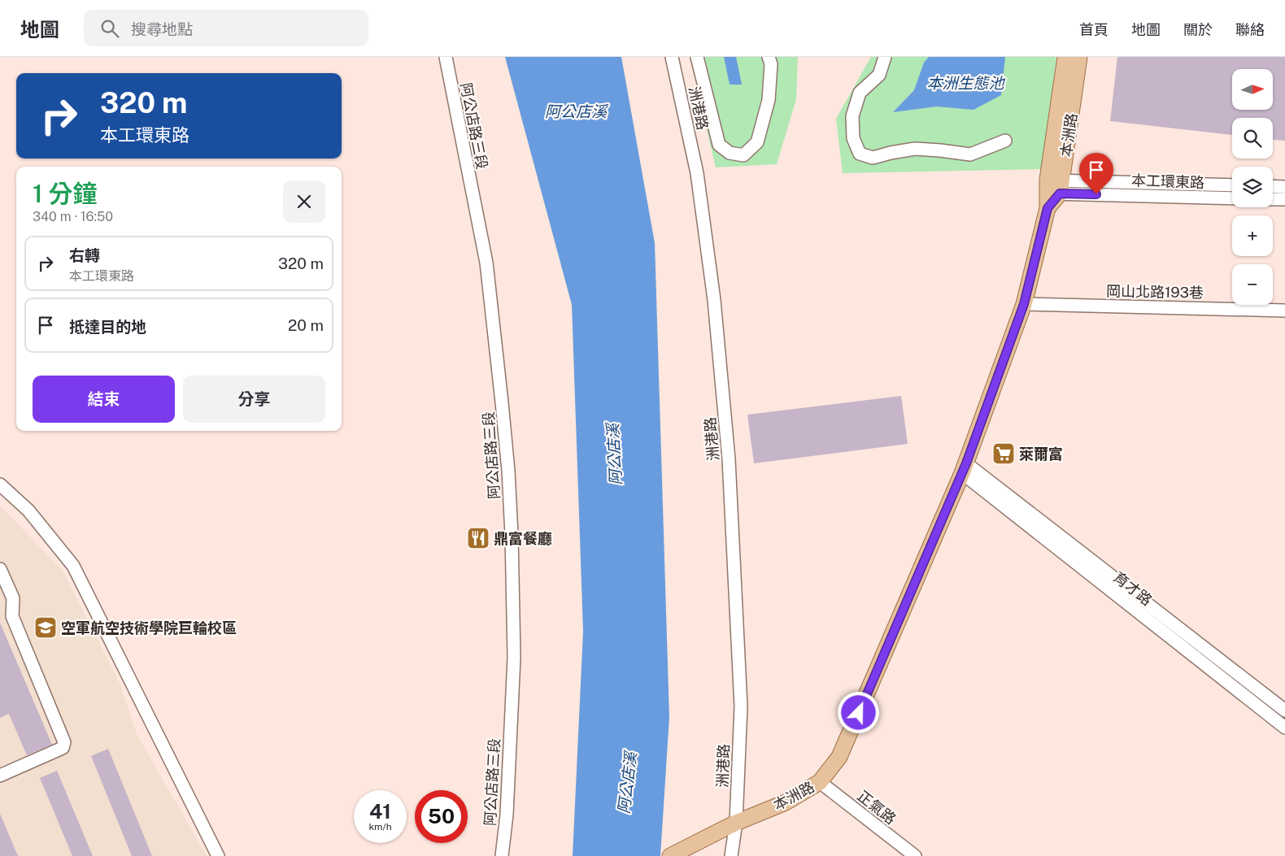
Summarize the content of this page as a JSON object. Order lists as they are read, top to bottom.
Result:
{
  "streets": {
    "main road": ["本洲路"],
    "street": [
      "洲港路",
      "阿公店路三段",
      "本工環東路",
      "岡山北路193巷",
      "育才路",
      "正氣路"
    ]
  },
  "crossings": [
    ["洲港路", "本洲路"],
    ["本洲路", "本工環東路"],
    ["本洲路", "岡山北路193巷"],
    ["本洲路", "育才路"],
    ["本洲路", "正氣路"]
  ],
  "water": ["本洲生態池", "阿公店溪"],
  "places": {
    "supermarket": ["萊爾富"],
    "restaurant": ["鼎富餐廳"],
    "school or university": ["空軍航空技術學院巨輪校區"]
  },
  "north": "right",
  "page": {
    "header": "地圖",
    "search": "搜尋地點",
    "nav": [
      "首頁",
      "地圖",
      "關於",
      "聯絡"
    ],
    "map_buttons": ["+", "−"],
    "turn": ["320 m", "本工環東路"],
    "heading": ["1 分鐘", "340 m · 16:50"],
    "list": [
      {
        "name": "右轉",
        "note": "本工環東路",
        "value": "320 m"
      },
      {
        "name": "抵達目的地",
        "value": "20 m"
      }
    ],
    "buttons": ["結束", "分享"],
    "speed": "41 km/h",
    "limit": "50"
  }
}
